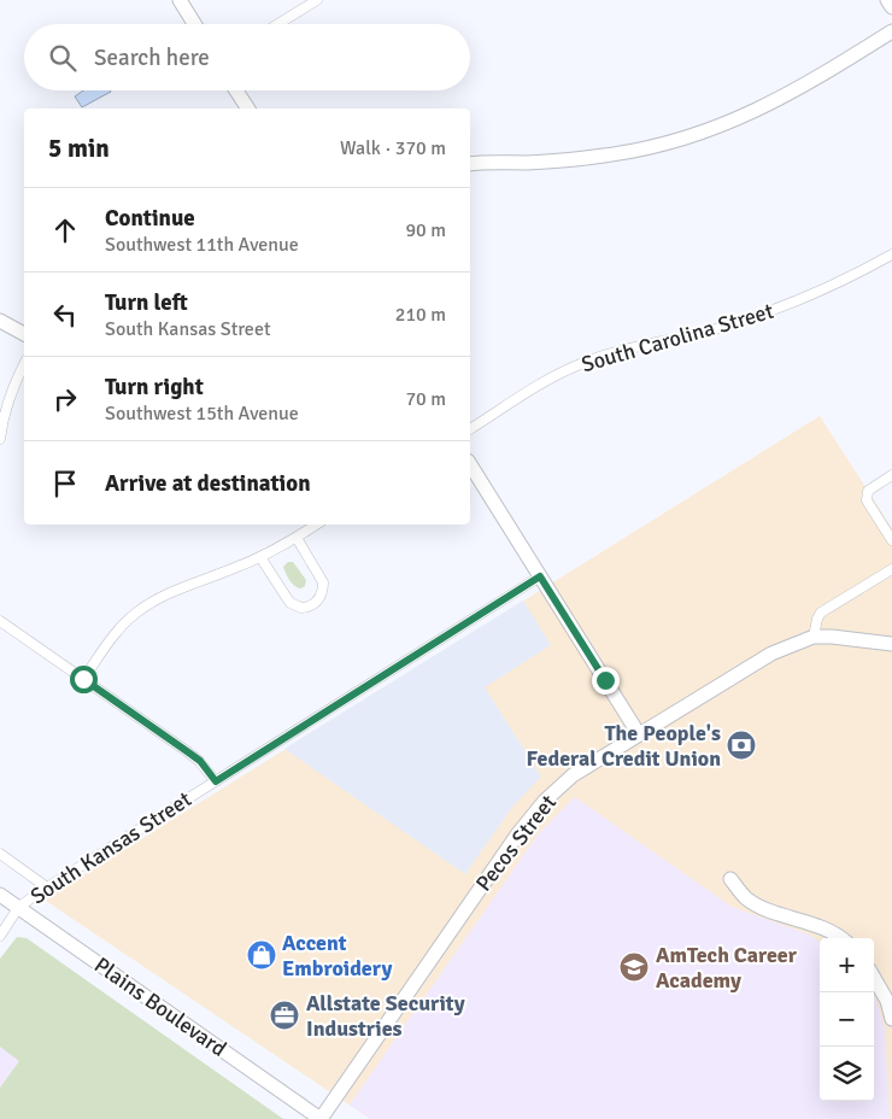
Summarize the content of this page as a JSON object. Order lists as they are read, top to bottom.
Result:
{
  "streets": {
    "main road": ["Pecos Street", "Plains Boulevard"],
    "street": ["South Carolina Street", "South Kansas Street"]
  },
  "crossings": [
    ["Pecos Street", "Plains Boulevard"],
    ["South Kansas Street", "Plains Boulevard"]
  ],
  "places": {
    "bank": ["The People's Federal Credit Union"],
    "shop": ["Accent Embroidery"],
    "school or university": ["AmTech Career Academy"],
    "office": ["Allstate Security Industries"]
  },
  "page": {
    "search": "Search here",
    "heading": ["5 min", "Walk · 370 m"],
    "list": [
      ["Continue", "Southwest 11th Avenue", "90 m"],
      ["Turn left", "South Kansas Street", "210 m"],
      ["Turn right", "Southwest 15th Avenue", "70 m"],
      "Arrive at destination"
    ],
    "map_buttons": ["+", "−"]
  }
}
